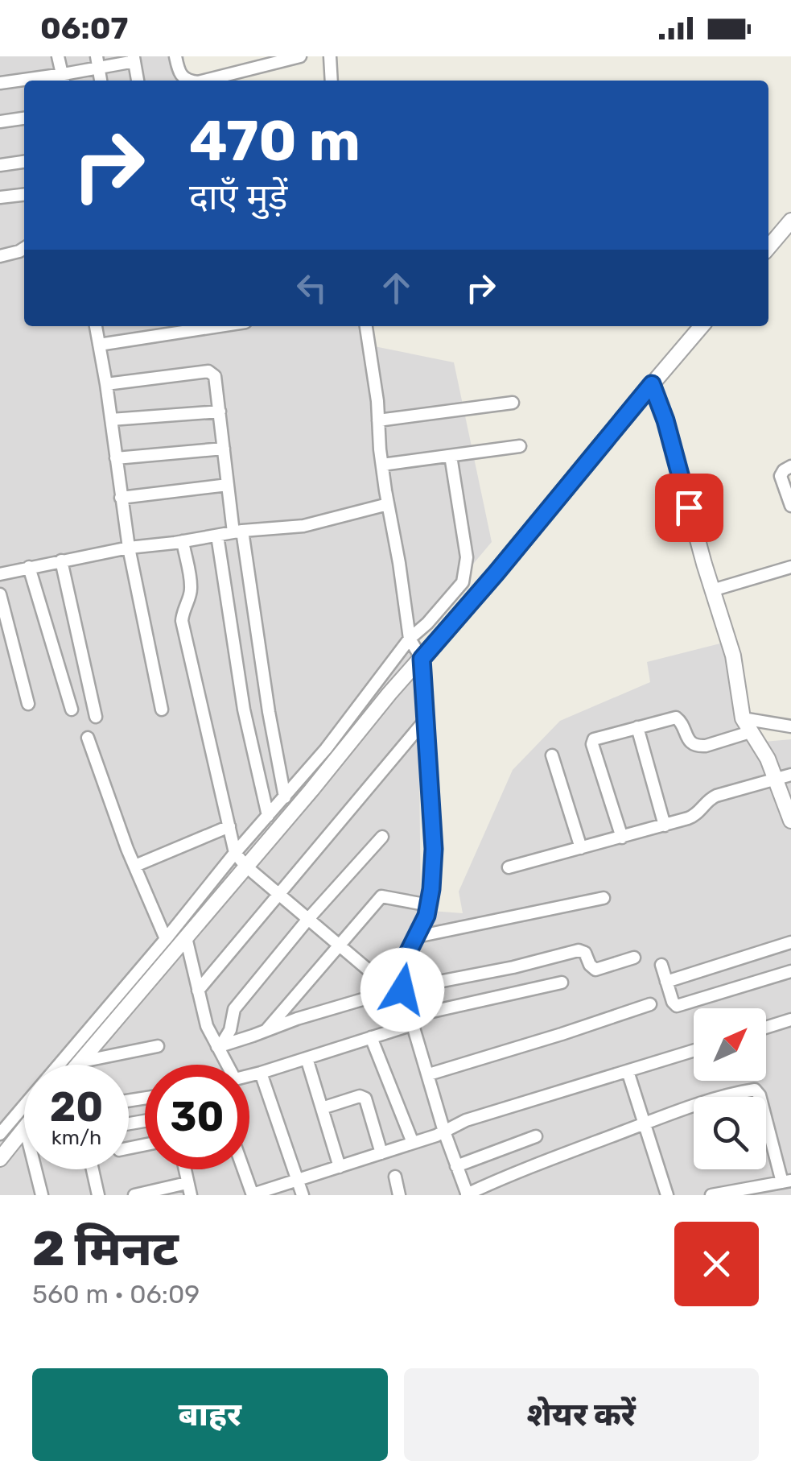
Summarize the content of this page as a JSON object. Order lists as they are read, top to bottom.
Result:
{
  "north": "top right",
  "page": {
    "status": "06:07",
    "turn": ["470 m", "दाएँ मुड़ें"],
    "speed": "20 km/h",
    "limit": "30",
    "heading": ["2 मिनट", "560 m · 06:09"],
    "buttons": ["बाहर", "शेयर करें"]
  }
}
